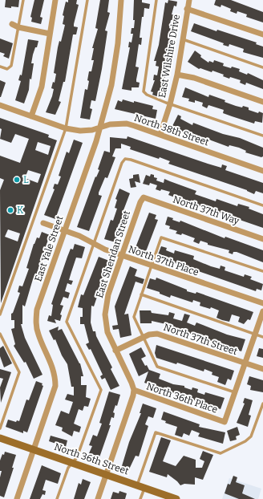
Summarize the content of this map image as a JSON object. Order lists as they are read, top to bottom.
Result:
{
  "streets": {
    "main road": ["North 36th Street"],
    "street": [
      "East Wilshire Drive",
      "North 38th Street",
      "North 37th Way",
      "East Yale Street",
      "East Sheridan Street",
      "North 37th Place",
      "North 37th Street",
      "North 36th Place"
    ]
  },
  "crossings": [
    ["East Wilshire Drive", "North 38th Street"],
    ["North 38th Street", "East Yale Street"],
    ["North 37th Way", "East Sheridan Street"],
    ["East Yale Street", "North 37th Place"],
    ["East Yale Street", "North 36th Street"],
    ["East Sheridan Street", "North 37th Place"],
    ["East Sheridan Street", "North 37th Street"],
    ["East Sheridan Street", "North 36th Place"]
  ],
  "places": ["L", "K"]
}
